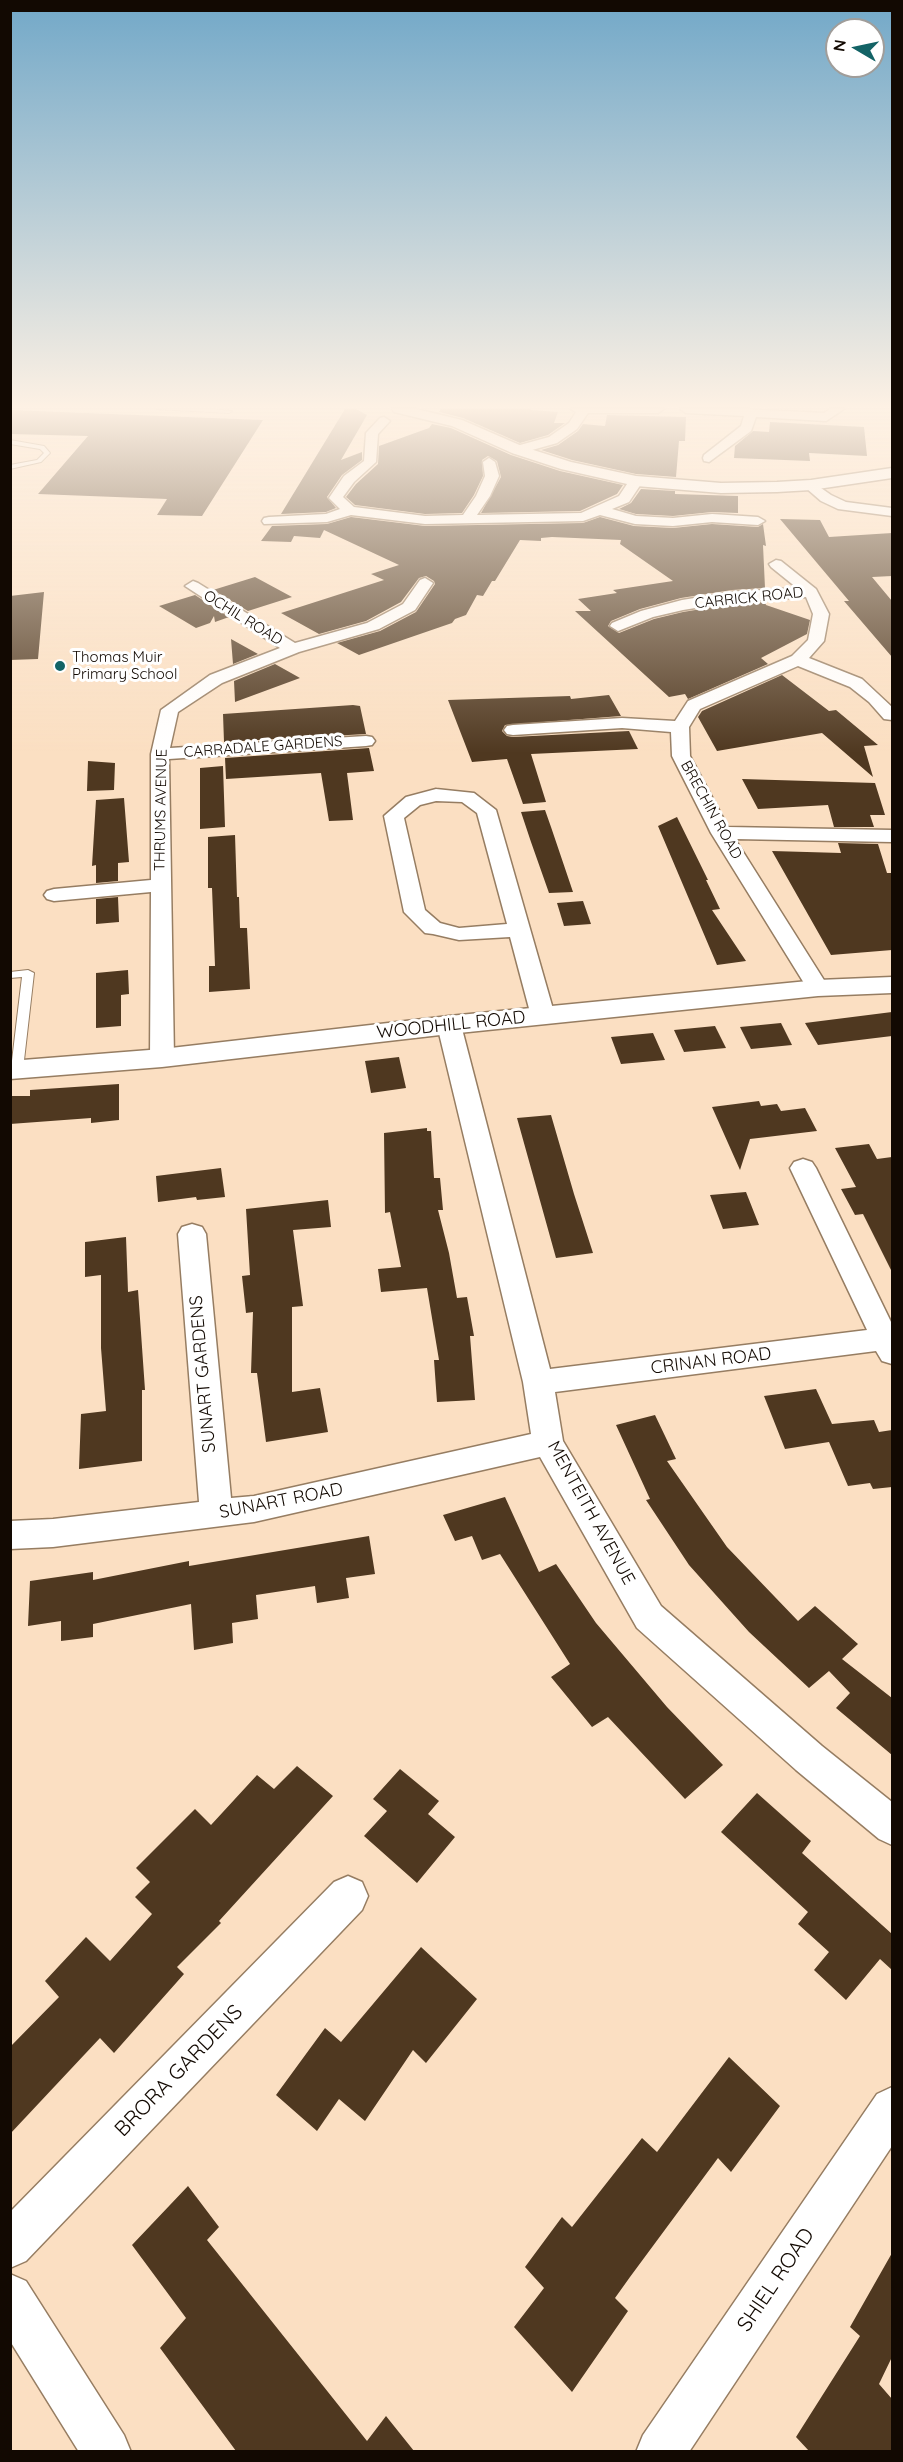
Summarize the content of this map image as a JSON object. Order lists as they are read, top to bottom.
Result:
{
  "streets": {
    "street": [
      "CARRICK ROAD",
      "OCHIL ROAD",
      "CARRADALE GARDENS",
      "THRUMS AVENUE",
      "BRECHIN ROAD",
      "WOODHILL ROAD",
      "CRINAN ROAD",
      "SUNART GARDENS",
      "SUNART ROAD",
      "MENTEITH AVENUE",
      "BRORA GARDENS",
      "SHIEL ROAD"
    ]
  },
  "crossings": [
    ["OCHIL ROAD", "THRUMS AVENUE"],
    ["CARRADALE GARDENS", "THRUMS AVENUE"],
    ["THRUMS AVENUE", "WOODHILL ROAD"],
    ["BRECHIN ROAD", "WOODHILL ROAD"],
    ["WOODHILL ROAD", "MENTEITH AVENUE"],
    ["CRINAN ROAD", "MENTEITH AVENUE"],
    ["SUNART GARDENS", "SUNART ROAD"],
    ["SUNART ROAD", "MENTEITH AVENUE"]
  ],
  "places": ["Thomas Muir Primary School"],
  "north": "left"
}
